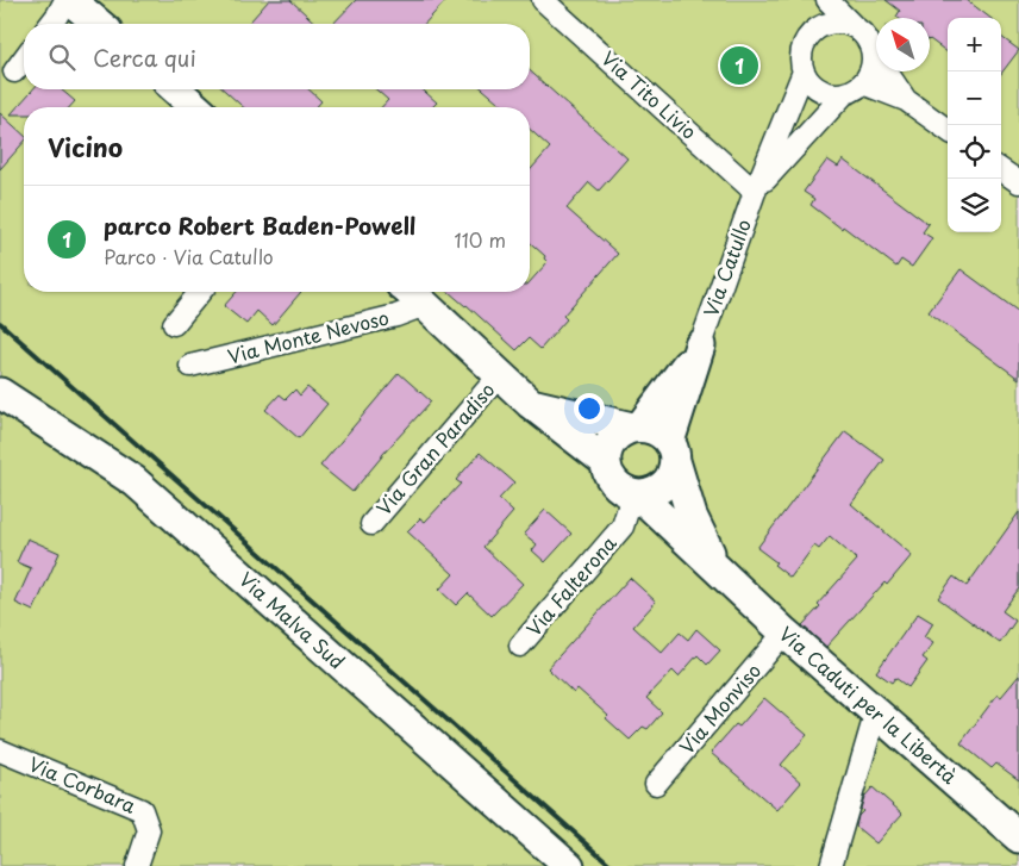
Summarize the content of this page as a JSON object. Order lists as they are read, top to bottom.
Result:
{
  "streets": {
    "street": [
      "Via Tito Livio",
      "Via Catullo",
      "Via Monte Nevoso",
      "Via Gran Paradiso",
      "Via Falterona",
      "Via Malva Sud",
      "Via Caduti per la Libertà",
      "Via Monviso",
      "Via Corbara"
    ]
  },
  "crossings": [
    ["Via Tito Livio", "Via Catullo"],
    ["Via Falterona", "Via Caduti per la Libertà"],
    ["Via Caduti per la Libertà", "Via Monviso"]
  ],
  "north": "top left",
  "page": {
    "map_buttons": ["+", "−"],
    "search": "Cerca qui",
    "pins": "1",
    "heading": "Vicino",
    "list": [
      {
        "mark": "1",
        "name": "parco Robert Baden-Powell",
        "note": "Parco · Via Catullo",
        "value": "110 m"
      }
    ]
  }
}
